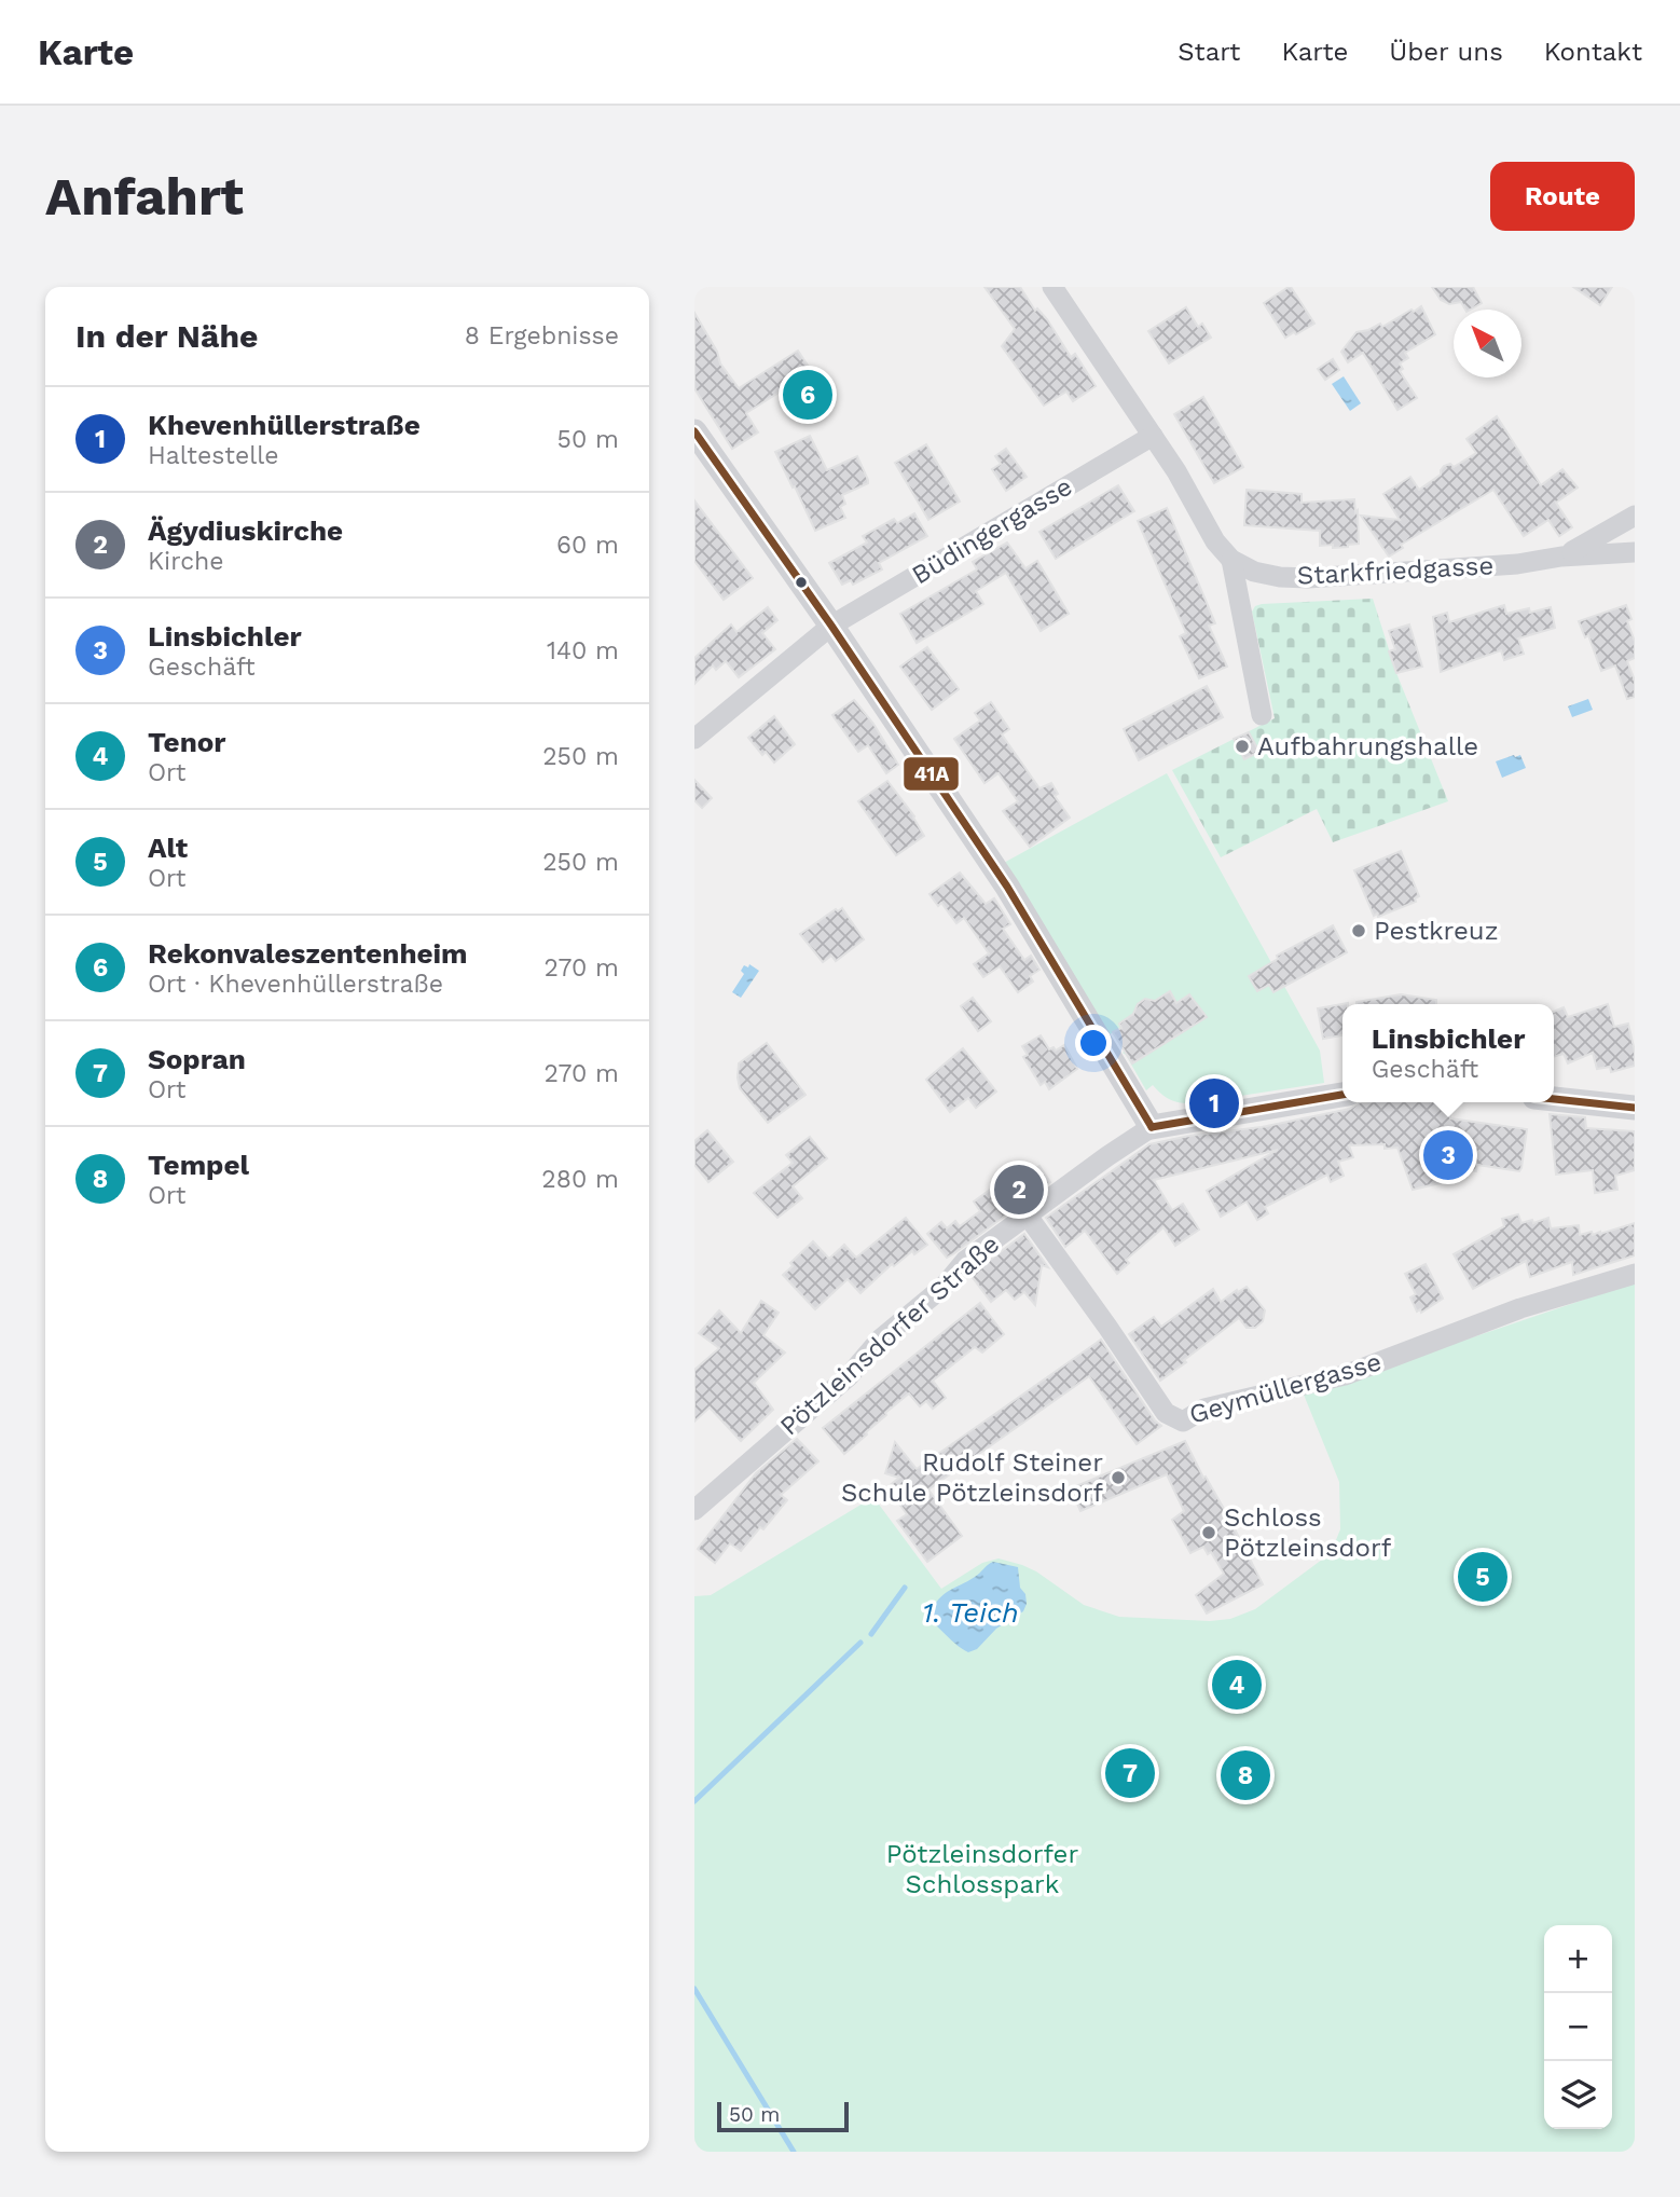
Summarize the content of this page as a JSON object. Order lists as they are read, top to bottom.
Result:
{
  "streets": {
    "street": [
      "Büdingergasse",
      "Starkfriedgasse",
      "Pötzleinsdorfer Straße",
      "Geymüllergasse"
    ]
  },
  "crossings": [
    ["Pötzleinsdorfer Straße", "Geymüllergasse"]
  ],
  "water": ["1. Teich"],
  "parks": ["Pötzleinsdorfer Schlosspark"],
  "places": [
    "Aufbahrungshalle",
    "Pestkreuz",
    "Rudolf Steiner Schule Pötzleinsdorf",
    "Schloss Pötzleinsdorf"
  ],
  "lines": ["transit line 41A"],
  "scale_bar": "50 m",
  "north": "top left",
  "page": {
    "header": "Karte",
    "nav": [
      "Start",
      "Karte",
      "Über uns",
      "Kontakt"
    ],
    "buttons": "Route",
    "title": "Anfahrt",
    "heading": ["In der Nähe", "8 Ergebnisse"],
    "pins": [
      "6",
      "1",
      "3",
      "2",
      "5",
      "4",
      "7",
      "8"
    ],
    "list": [
      {
        "mark": "1",
        "name": "Khevenhüllerstraße",
        "note": "Haltestelle",
        "value": "50 m"
      },
      {
        "mark": "2",
        "name": "Ägydiuskirche",
        "note": "Kirche",
        "value": "60 m"
      },
      {
        "mark": "3",
        "name": "Linsbichler",
        "note": "Geschäft",
        "value": "140 m"
      },
      {
        "mark": "4",
        "name": "Tenor",
        "note": "Ort",
        "value": "250 m"
      },
      {
        "mark": "5",
        "name": "Alt",
        "note": "Ort",
        "value": "250 m"
      },
      {
        "mark": "6",
        "name": "Rekonvaleszentenheim",
        "note": "Ort · Khevenhüllerstraße",
        "value": "270 m"
      },
      {
        "mark": "7",
        "name": "Sopran",
        "note": "Ort",
        "value": "270 m"
      },
      {
        "mark": "8",
        "name": "Tempel",
        "note": "Ort",
        "value": "280 m"
      }
    ],
    "popup": ["Linsbichler", "Geschäft"],
    "map_buttons": ["+", "−"],
    "scale": "50 m"
  }
}
